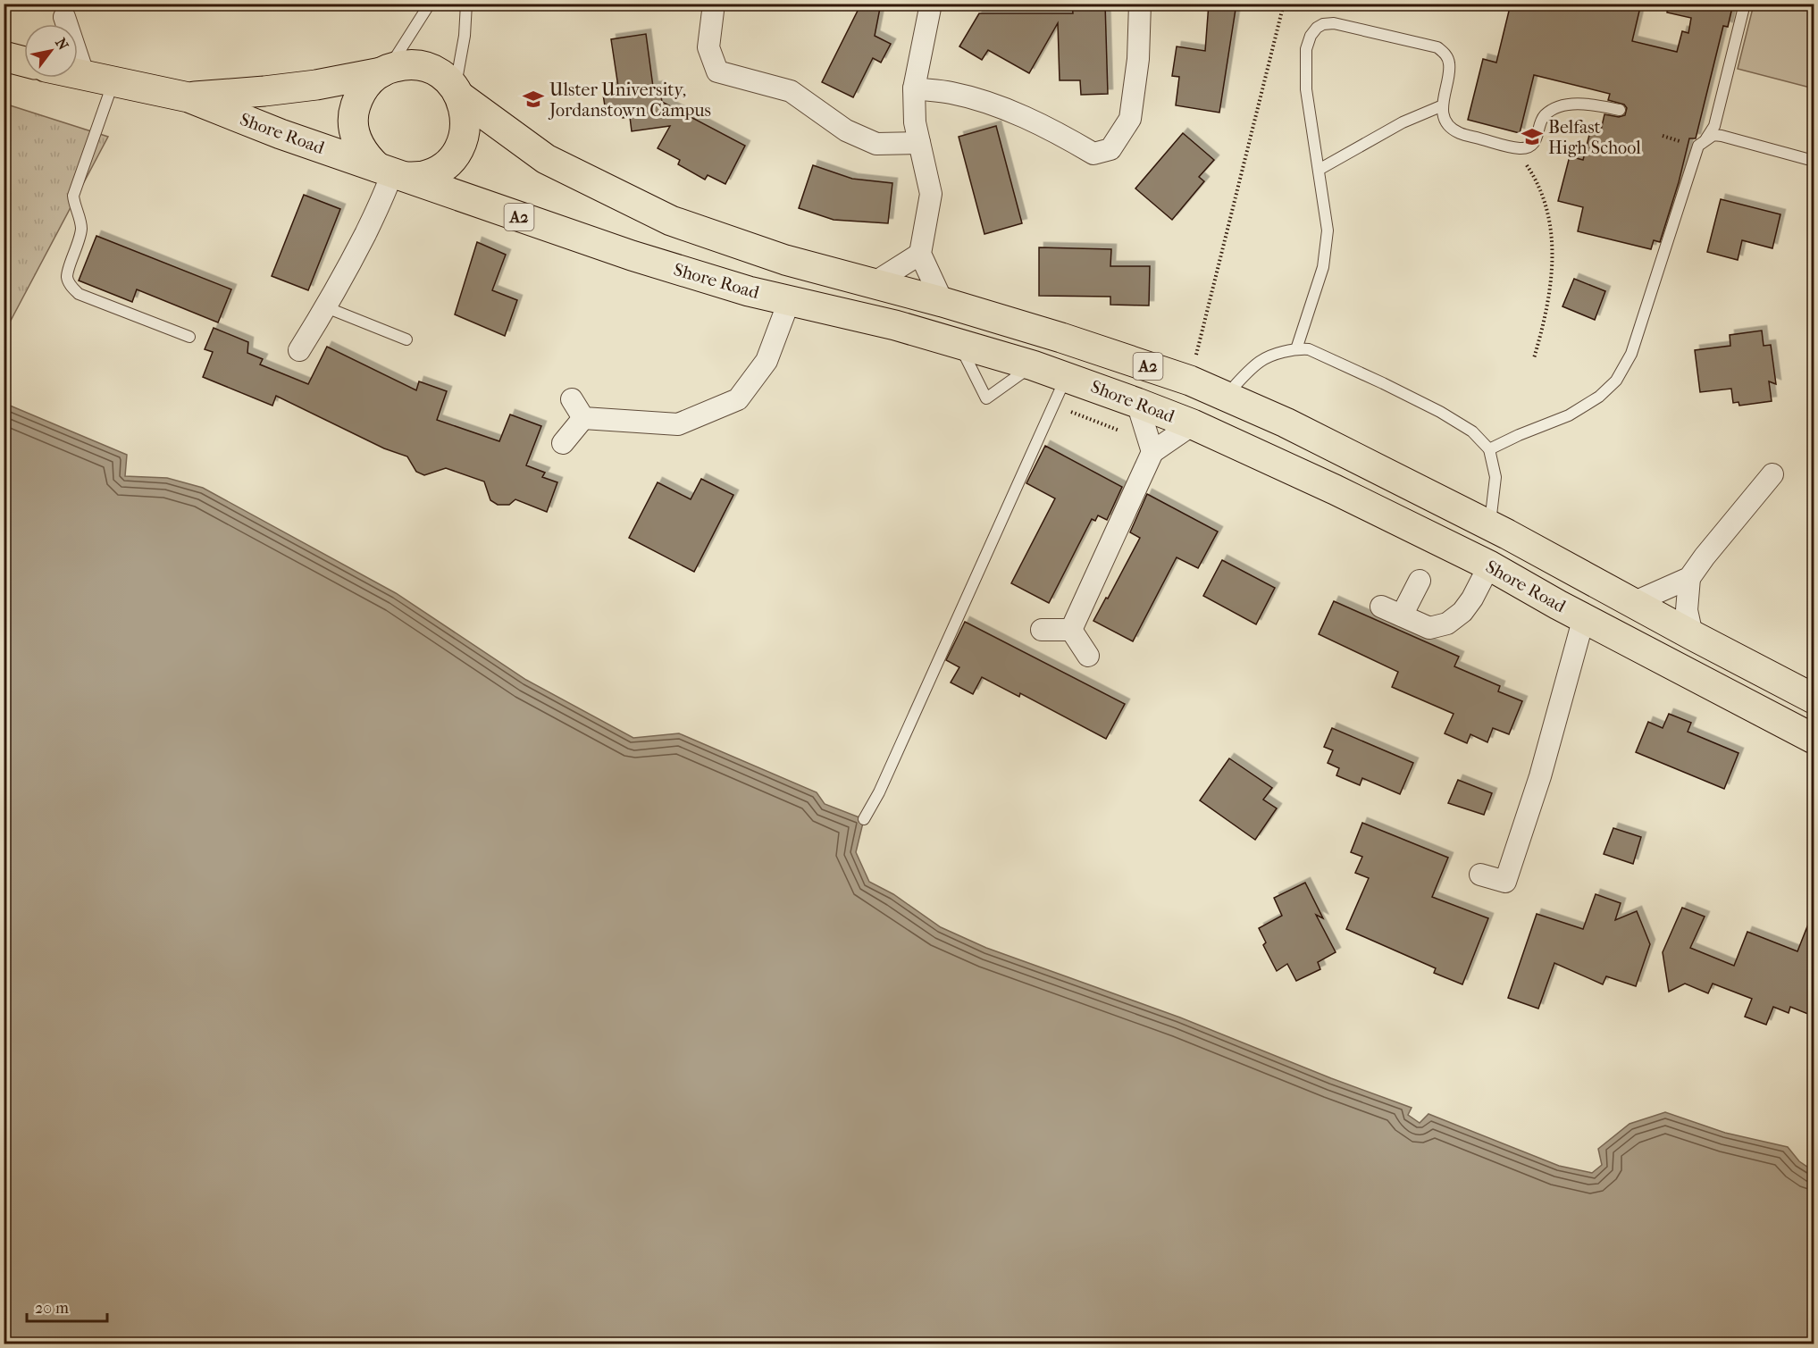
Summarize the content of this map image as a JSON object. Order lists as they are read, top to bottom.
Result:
{
  "streets": {
    "highway": ["Shore Road", "A2"]
  },
  "crossings": [
    ["Shore Road", "A2"]
  ],
  "places": {
    "school or university": ["Ulster University, Jordanstown Campus", "Belfast High School"]
  },
  "scale_bar": "20 m",
  "north": "top right"
}
